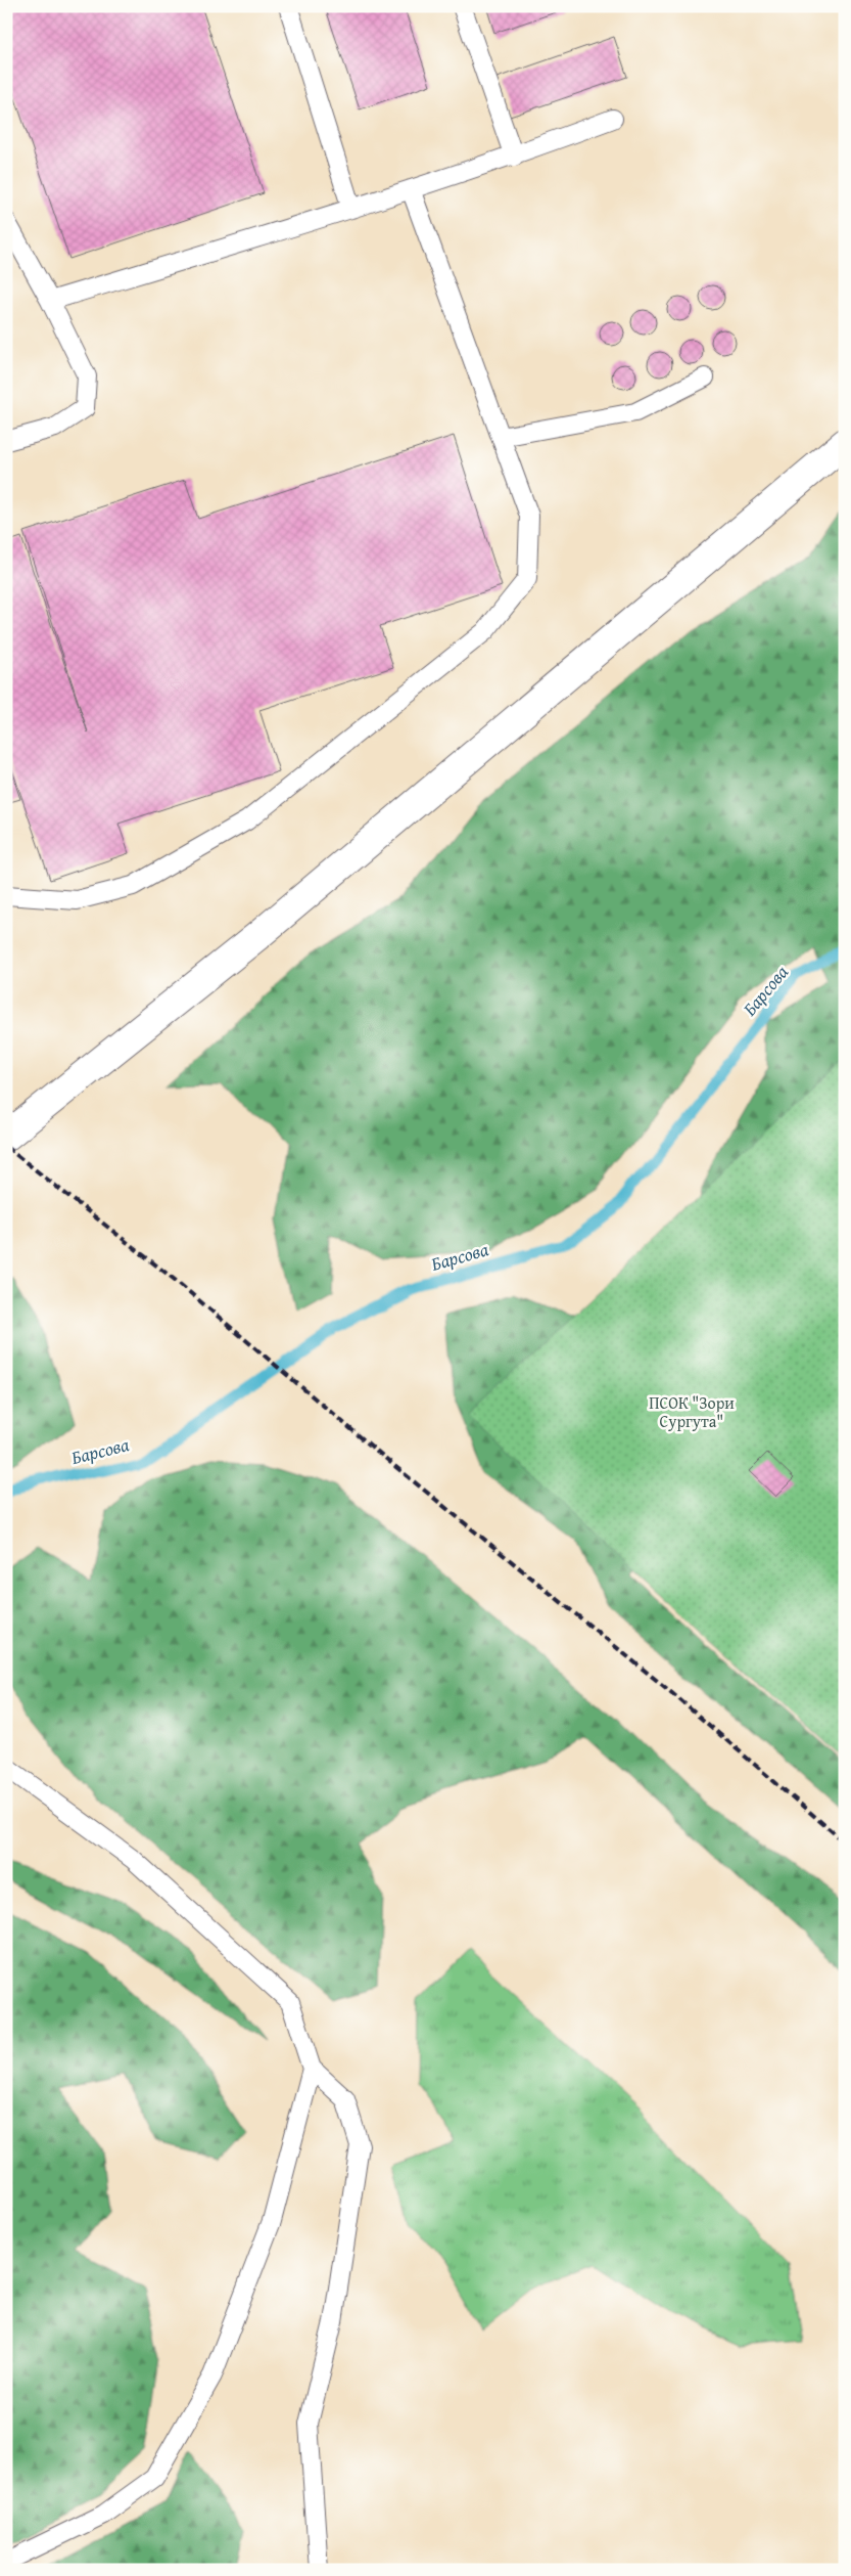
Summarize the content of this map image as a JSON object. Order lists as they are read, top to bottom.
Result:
{
  "water": ["Барсова"],
  "parks": ["ПСОК \"Зори Сургута\""]
}
